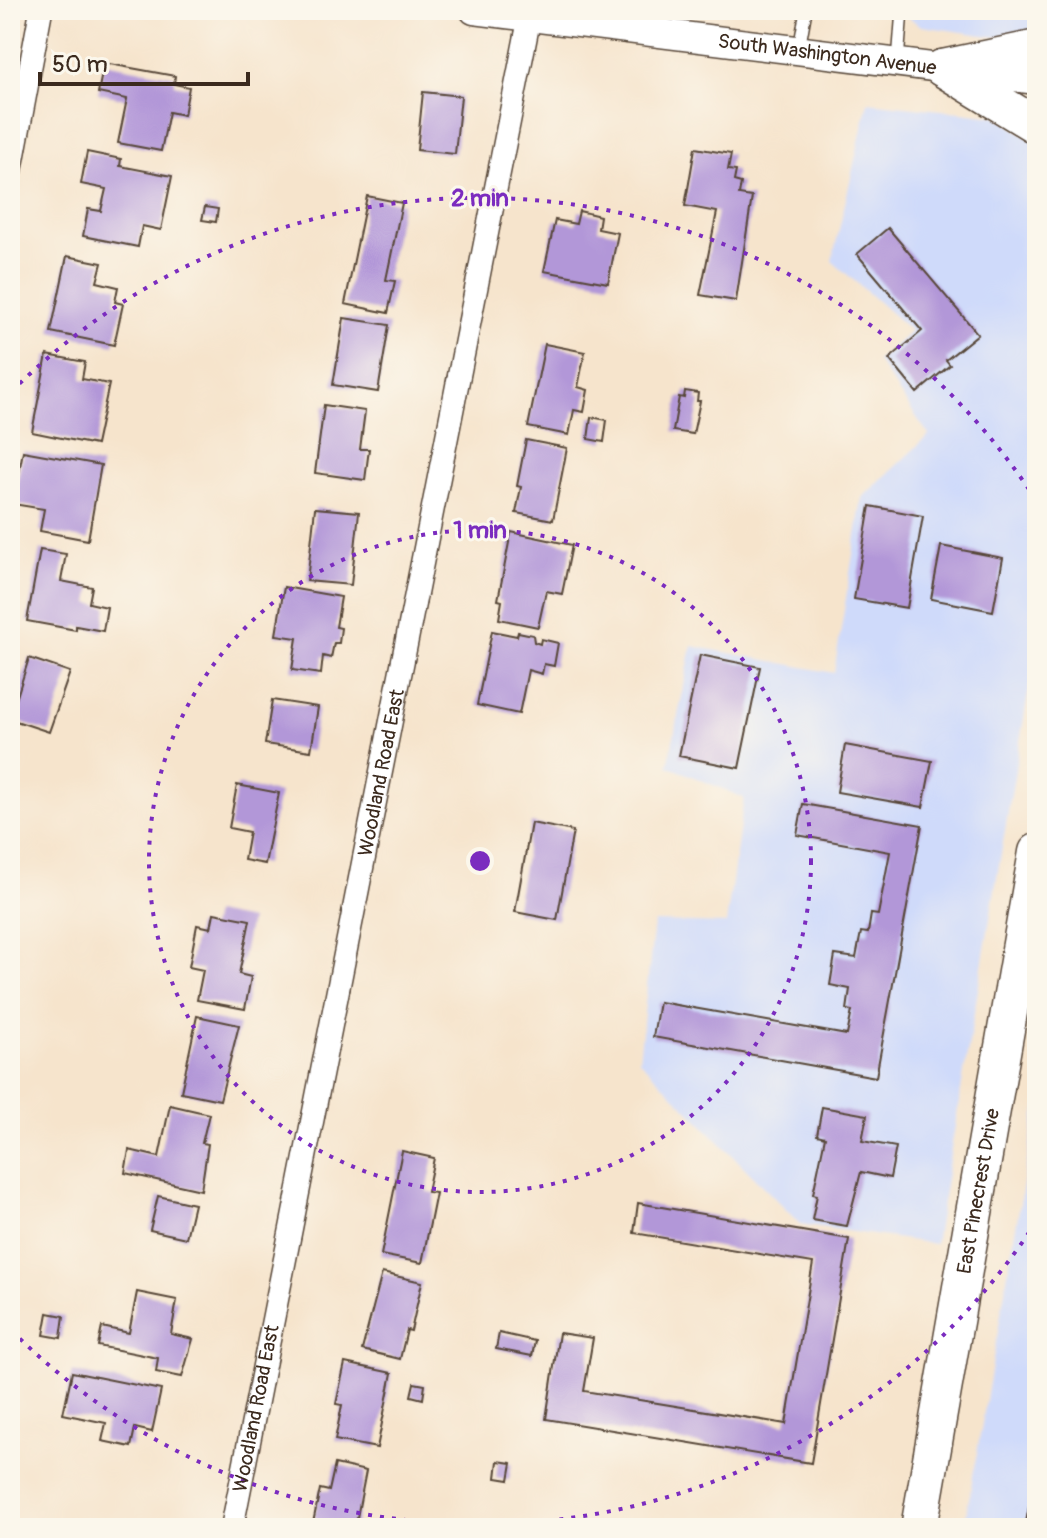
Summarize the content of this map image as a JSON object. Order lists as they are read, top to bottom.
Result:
{
  "streets": {
    "main road": ["East Pinecrest Drive"],
    "street": ["South Washington Avenue", "Woodland Road East"]
  },
  "crossings": [
    ["South Washington Avenue", "Woodland Road East"]
  ],
  "scale_bar": "50 m",
  "rings": ["2 min", "1 min"]
}
